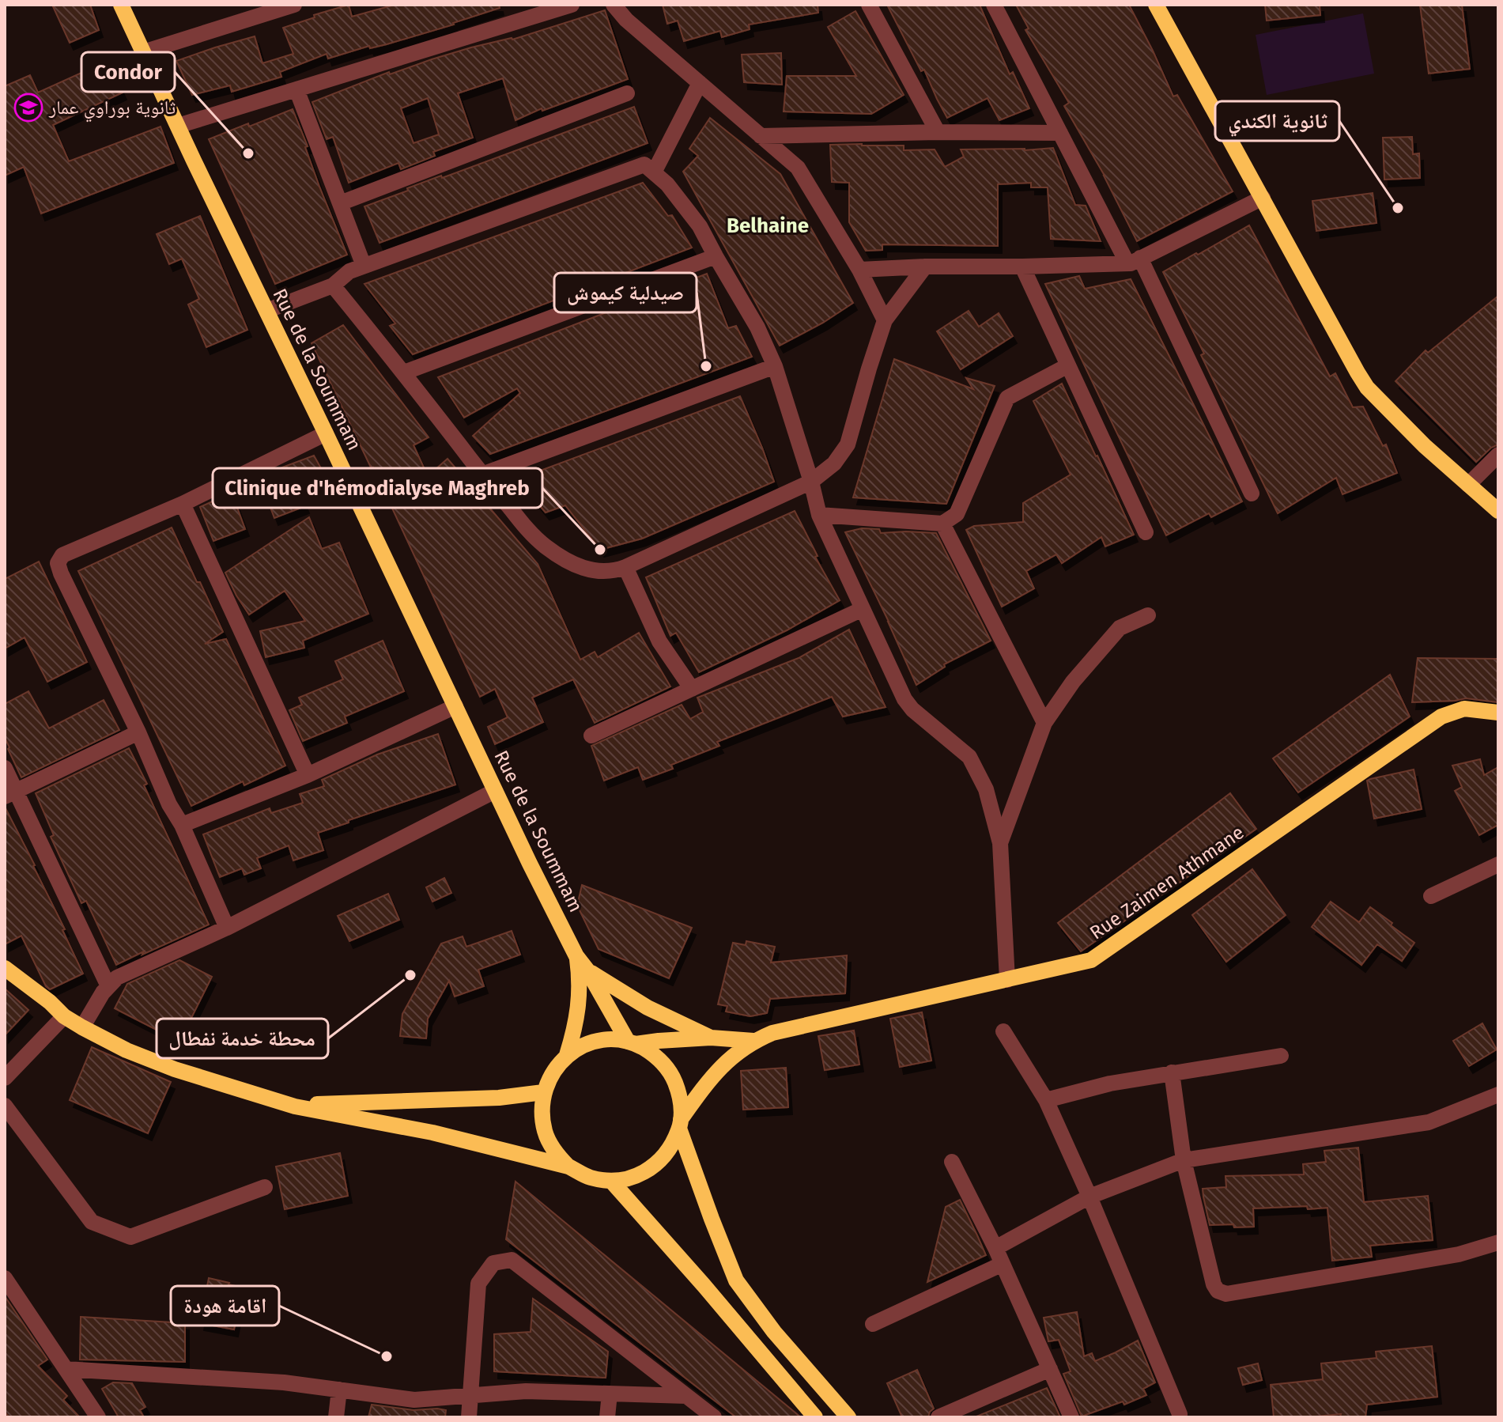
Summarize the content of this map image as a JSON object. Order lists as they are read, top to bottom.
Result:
{
  "streets": {
    "main road": ["Rue de la Soummam", "Rue Zaimen Athmane"]
  },
  "districts": ["Belhaine"],
  "places": {
    "school or university": ["ثانوية بوراوي عمار"],
    "other": [
      "Condor",
      "ثانوية الكندي",
      "صيدلية كيموش",
      "Clinique d'hémodialyse Maghreb",
      "محطة خدمة نفطال",
      "اقامة هودة"
    ]
  }
}
